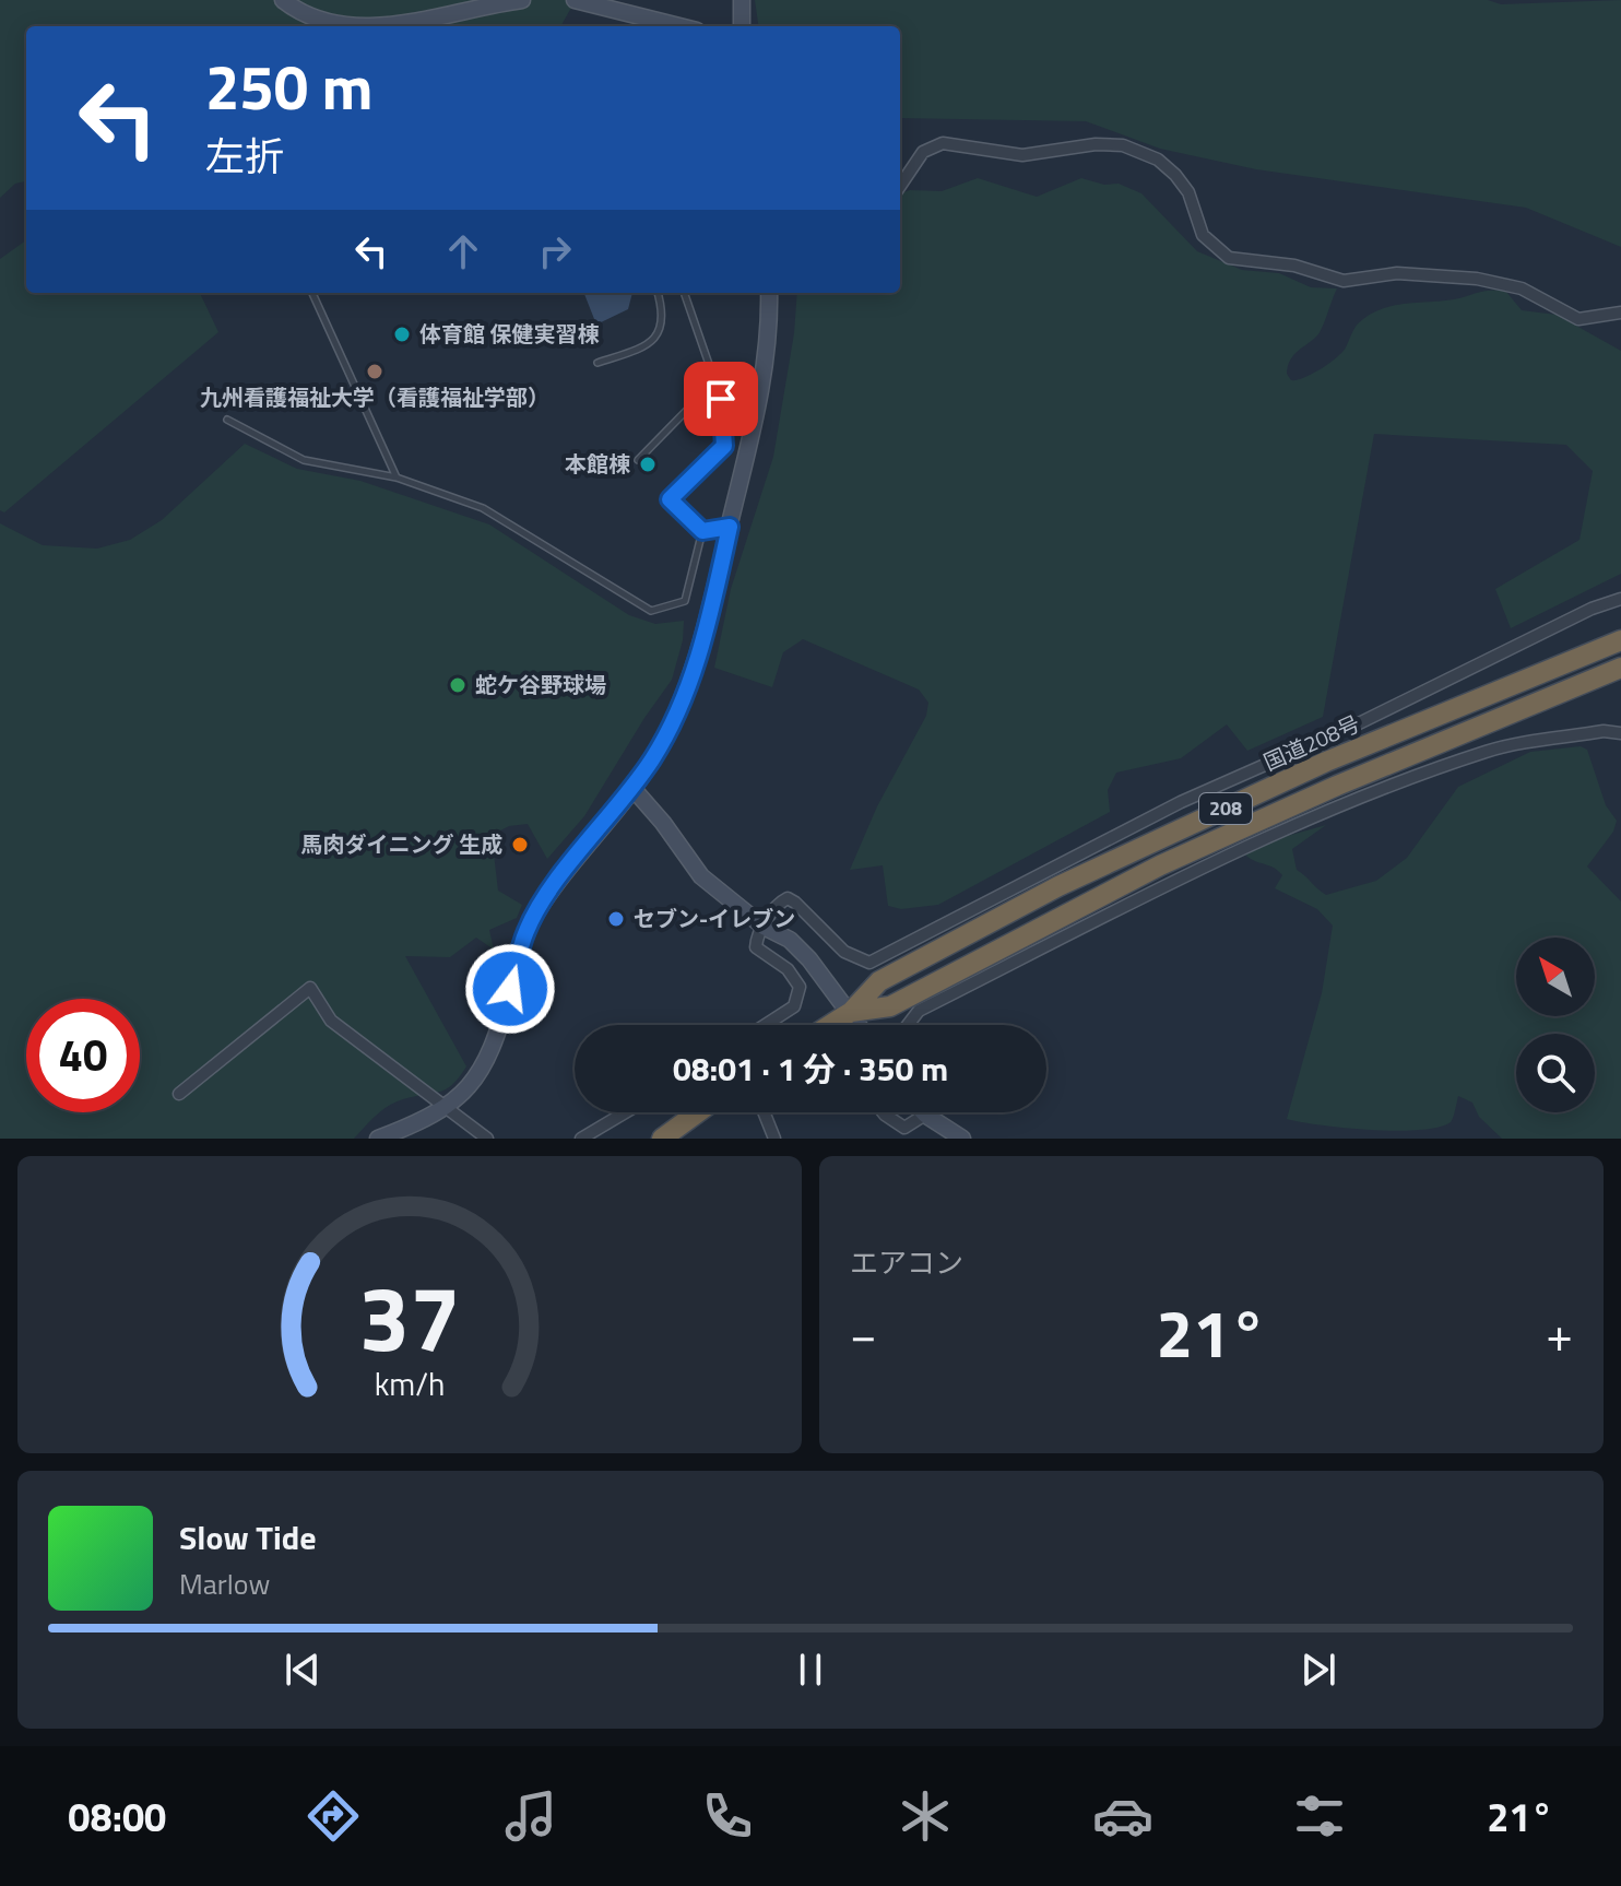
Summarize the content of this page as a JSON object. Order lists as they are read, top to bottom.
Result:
{
  "streets": {
    "highway": ["国道208号", "208"]
  },
  "places": [
    "体育館 保健実習棟",
    "九州看護福祉大学（看護福祉学部）",
    "本館棟",
    "蛇ケ谷野球場",
    "馬肉ダイニング 生成",
    "セブン-イレブン"
  ],
  "north": "top left",
  "page": {
    "turn": ["250 m", "左折"],
    "limit": "40",
    "trip": "08:01 · 1 分 · 350 m",
    "tile": "エアコン",
    "heat": ["−", "21°", "+"],
    "song": ["Slow Tide", "Marlow"],
    "tabs": ["08:00", "21°"],
    "gauge": ["37", "km/h"]
  }
}
